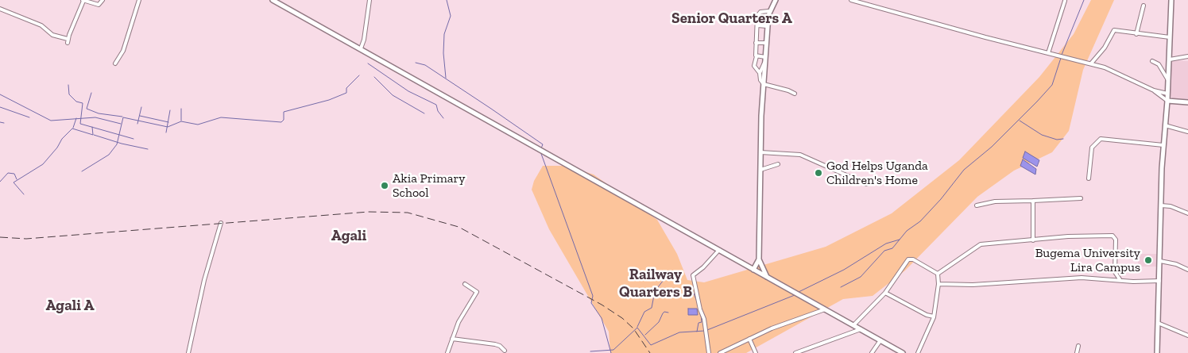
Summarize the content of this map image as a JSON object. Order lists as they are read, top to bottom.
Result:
{
  "districts": [
    "Senior Quarters A",
    "Agali",
    "Railway Quarters B",
    "Agali A"
  ],
  "places": ["God Helps Uganda Children's Home", "Akia Primary School", "Bugema University Lira Campus"]
}
